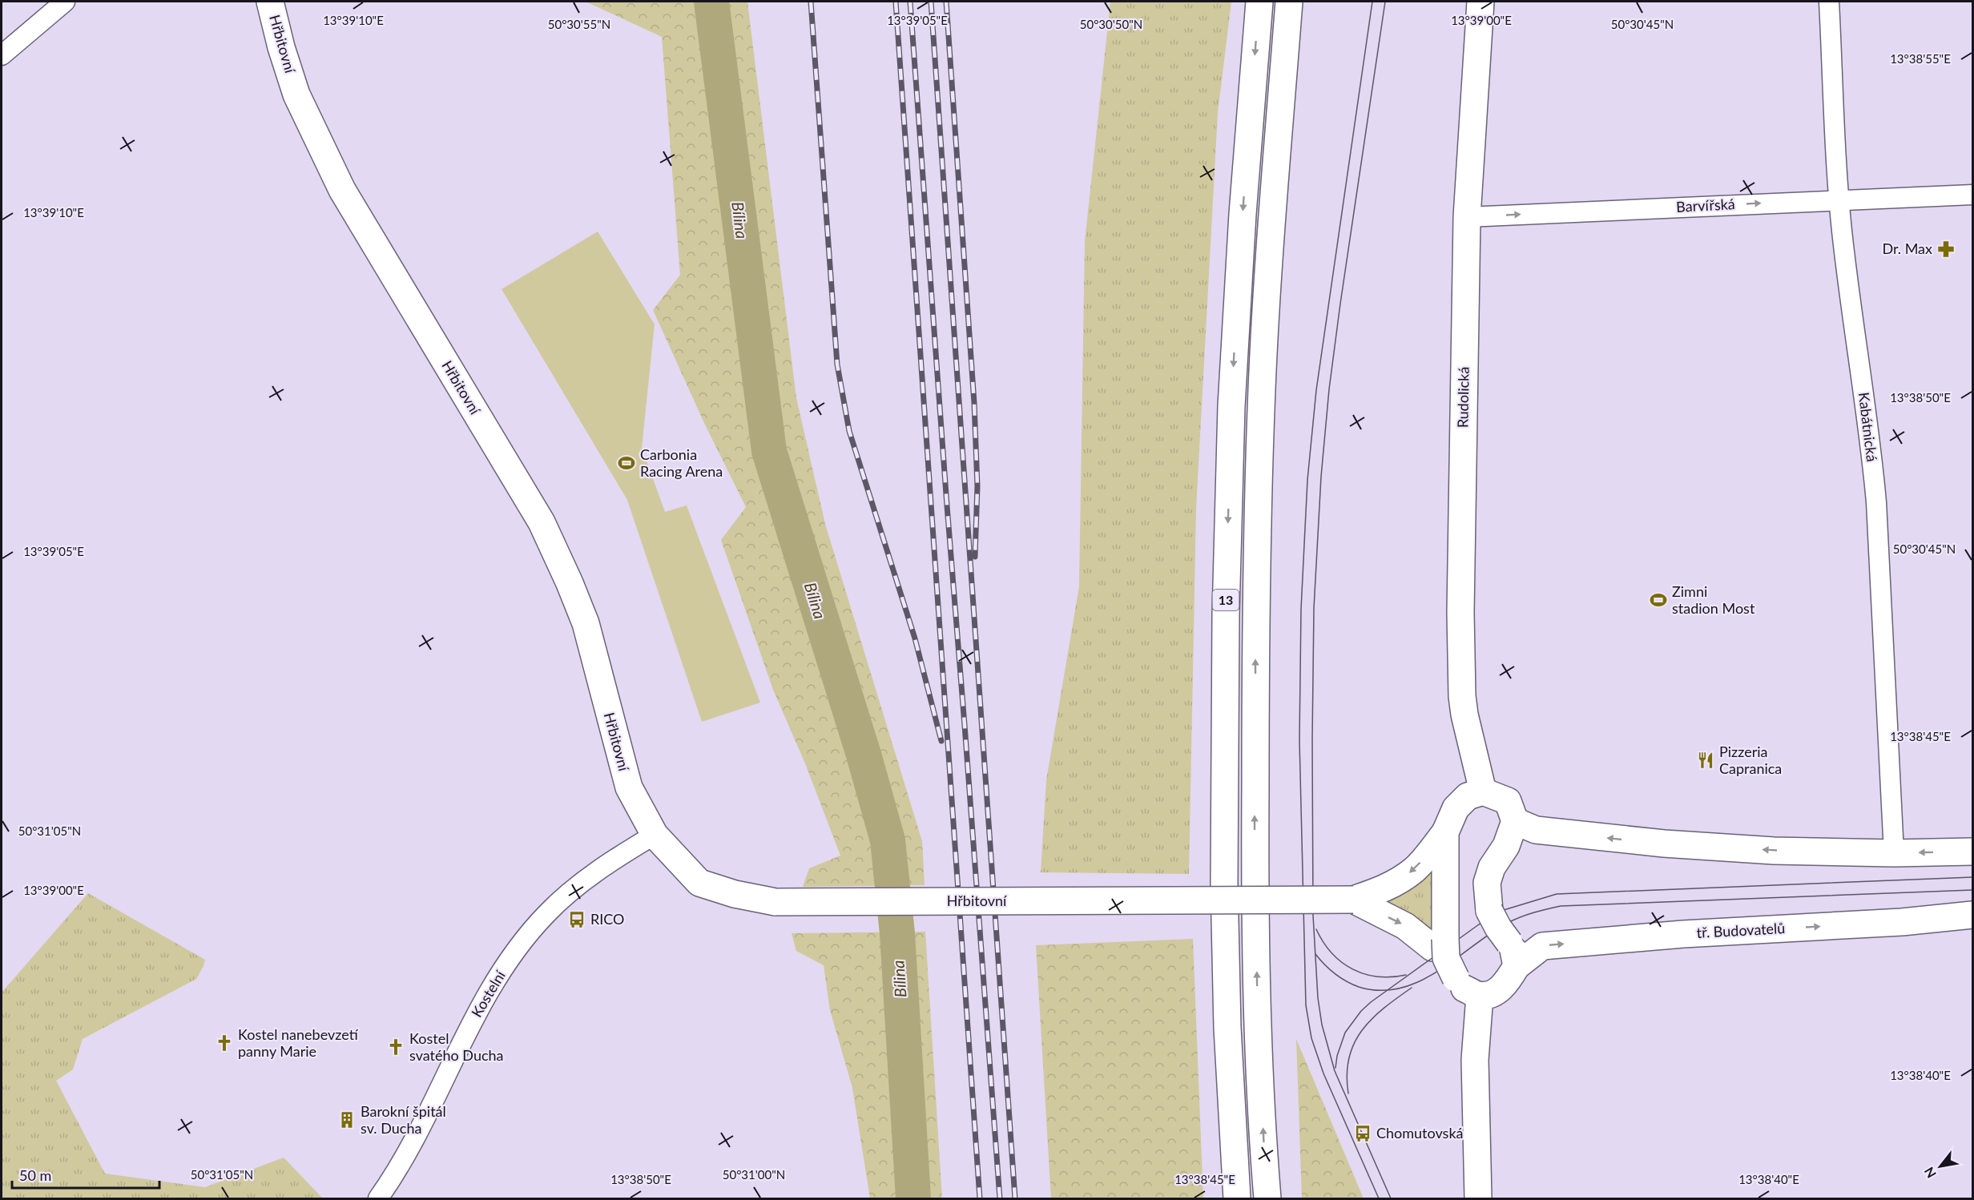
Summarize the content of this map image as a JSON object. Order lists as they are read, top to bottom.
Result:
{
  "streets": {
    "main road": [
      "Hřbitovní",
      "Rudolická",
      "13",
      "tř. Budovatelů"
    ],
    "street": ["Barvířská", "Kabátnická", "Kostelní"]
  },
  "crossings": [
    ["Hřbitovní", "Kostelní"],
    ["Barvířská", "Rudolická"],
    ["Barvířská", "Kabátnická"]
  ],
  "one_way": ["Barvířská"],
  "water": ["Bílina"],
  "places": {
    "pharmacy": ["Dr. Max"],
    "sports": ["Carbonia Racing Arena", "Zimni stadion Most"],
    "restaurant": ["Pizzeria Capranica"],
    "bus stop": ["RICO", "Chomutovská"],
    "church": ["Kostel nanebevzetí panny Marie", "Kostel svatého Ducha"],
    "building": ["Barokní špitál sv. Ducha"]
  },
  "scale_bar": "50 m",
  "north": "bottom left",
  "coordinates": [
    "13°39'10\"E",
    "13°39'05\"E",
    "13°39'00\"E",
    "50°30'45\"N",
    "50°30'55\"N",
    "50°30'50\"N",
    "13°38'55\"E",
    "13°38'50\"E",
    "13°38'45\"E",
    "50°31'05\"N",
    "13°38'40\"E",
    "50°31'00\"N"
  ]
}
